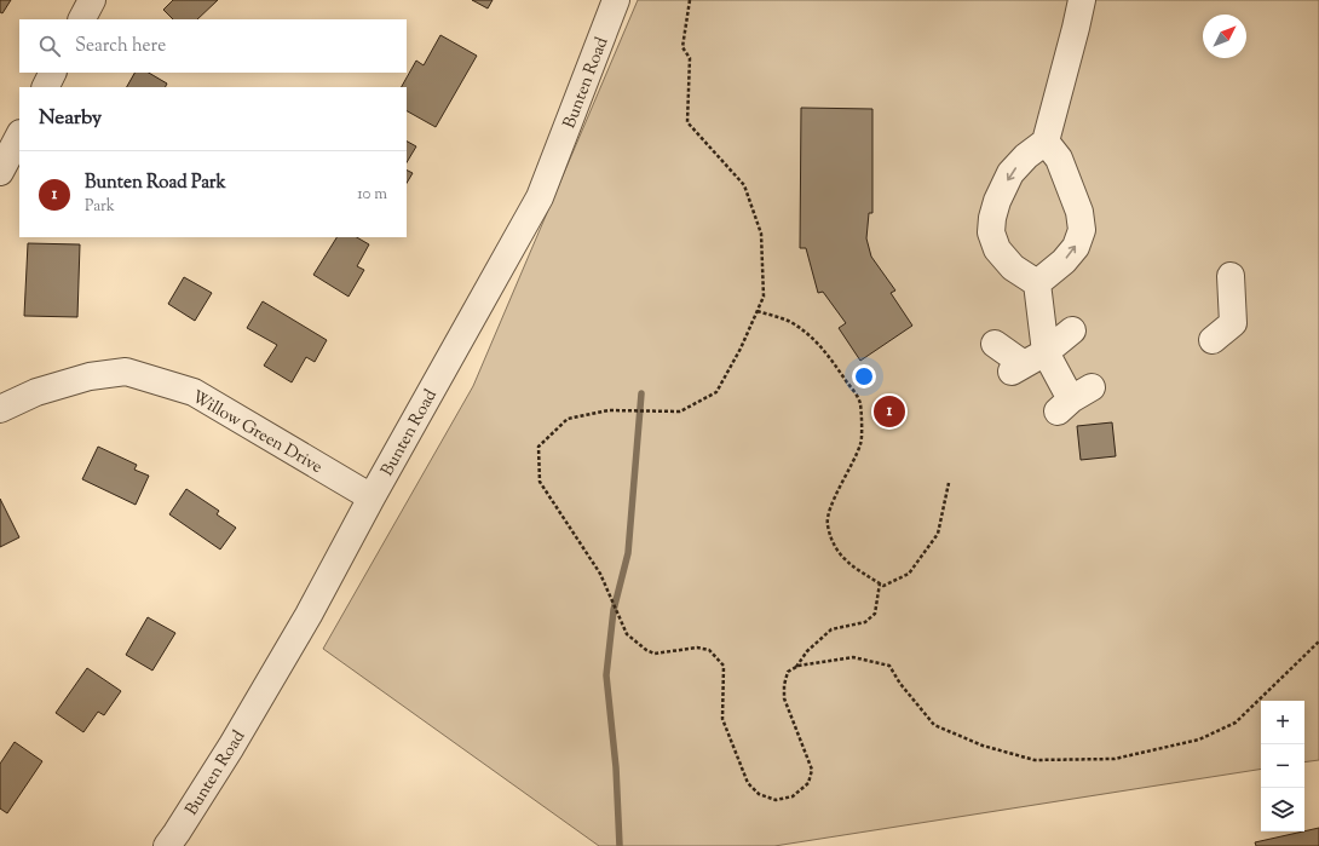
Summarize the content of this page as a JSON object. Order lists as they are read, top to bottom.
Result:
{
  "streets": {
    "street": ["Bunten Road", "Willow Green Drive"]
  },
  "crossings": [
    ["Bunten Road", "Willow Green Drive"]
  ],
  "north": "top right",
  "page": {
    "search": "Search here",
    "heading": "Nearby",
    "list": [
      {
        "mark": "1",
        "name": "Bunten Road Park",
        "note": "Park",
        "value": "10 m"
      }
    ],
    "pins": "1",
    "map_buttons": ["+", "−"]
  }
}
